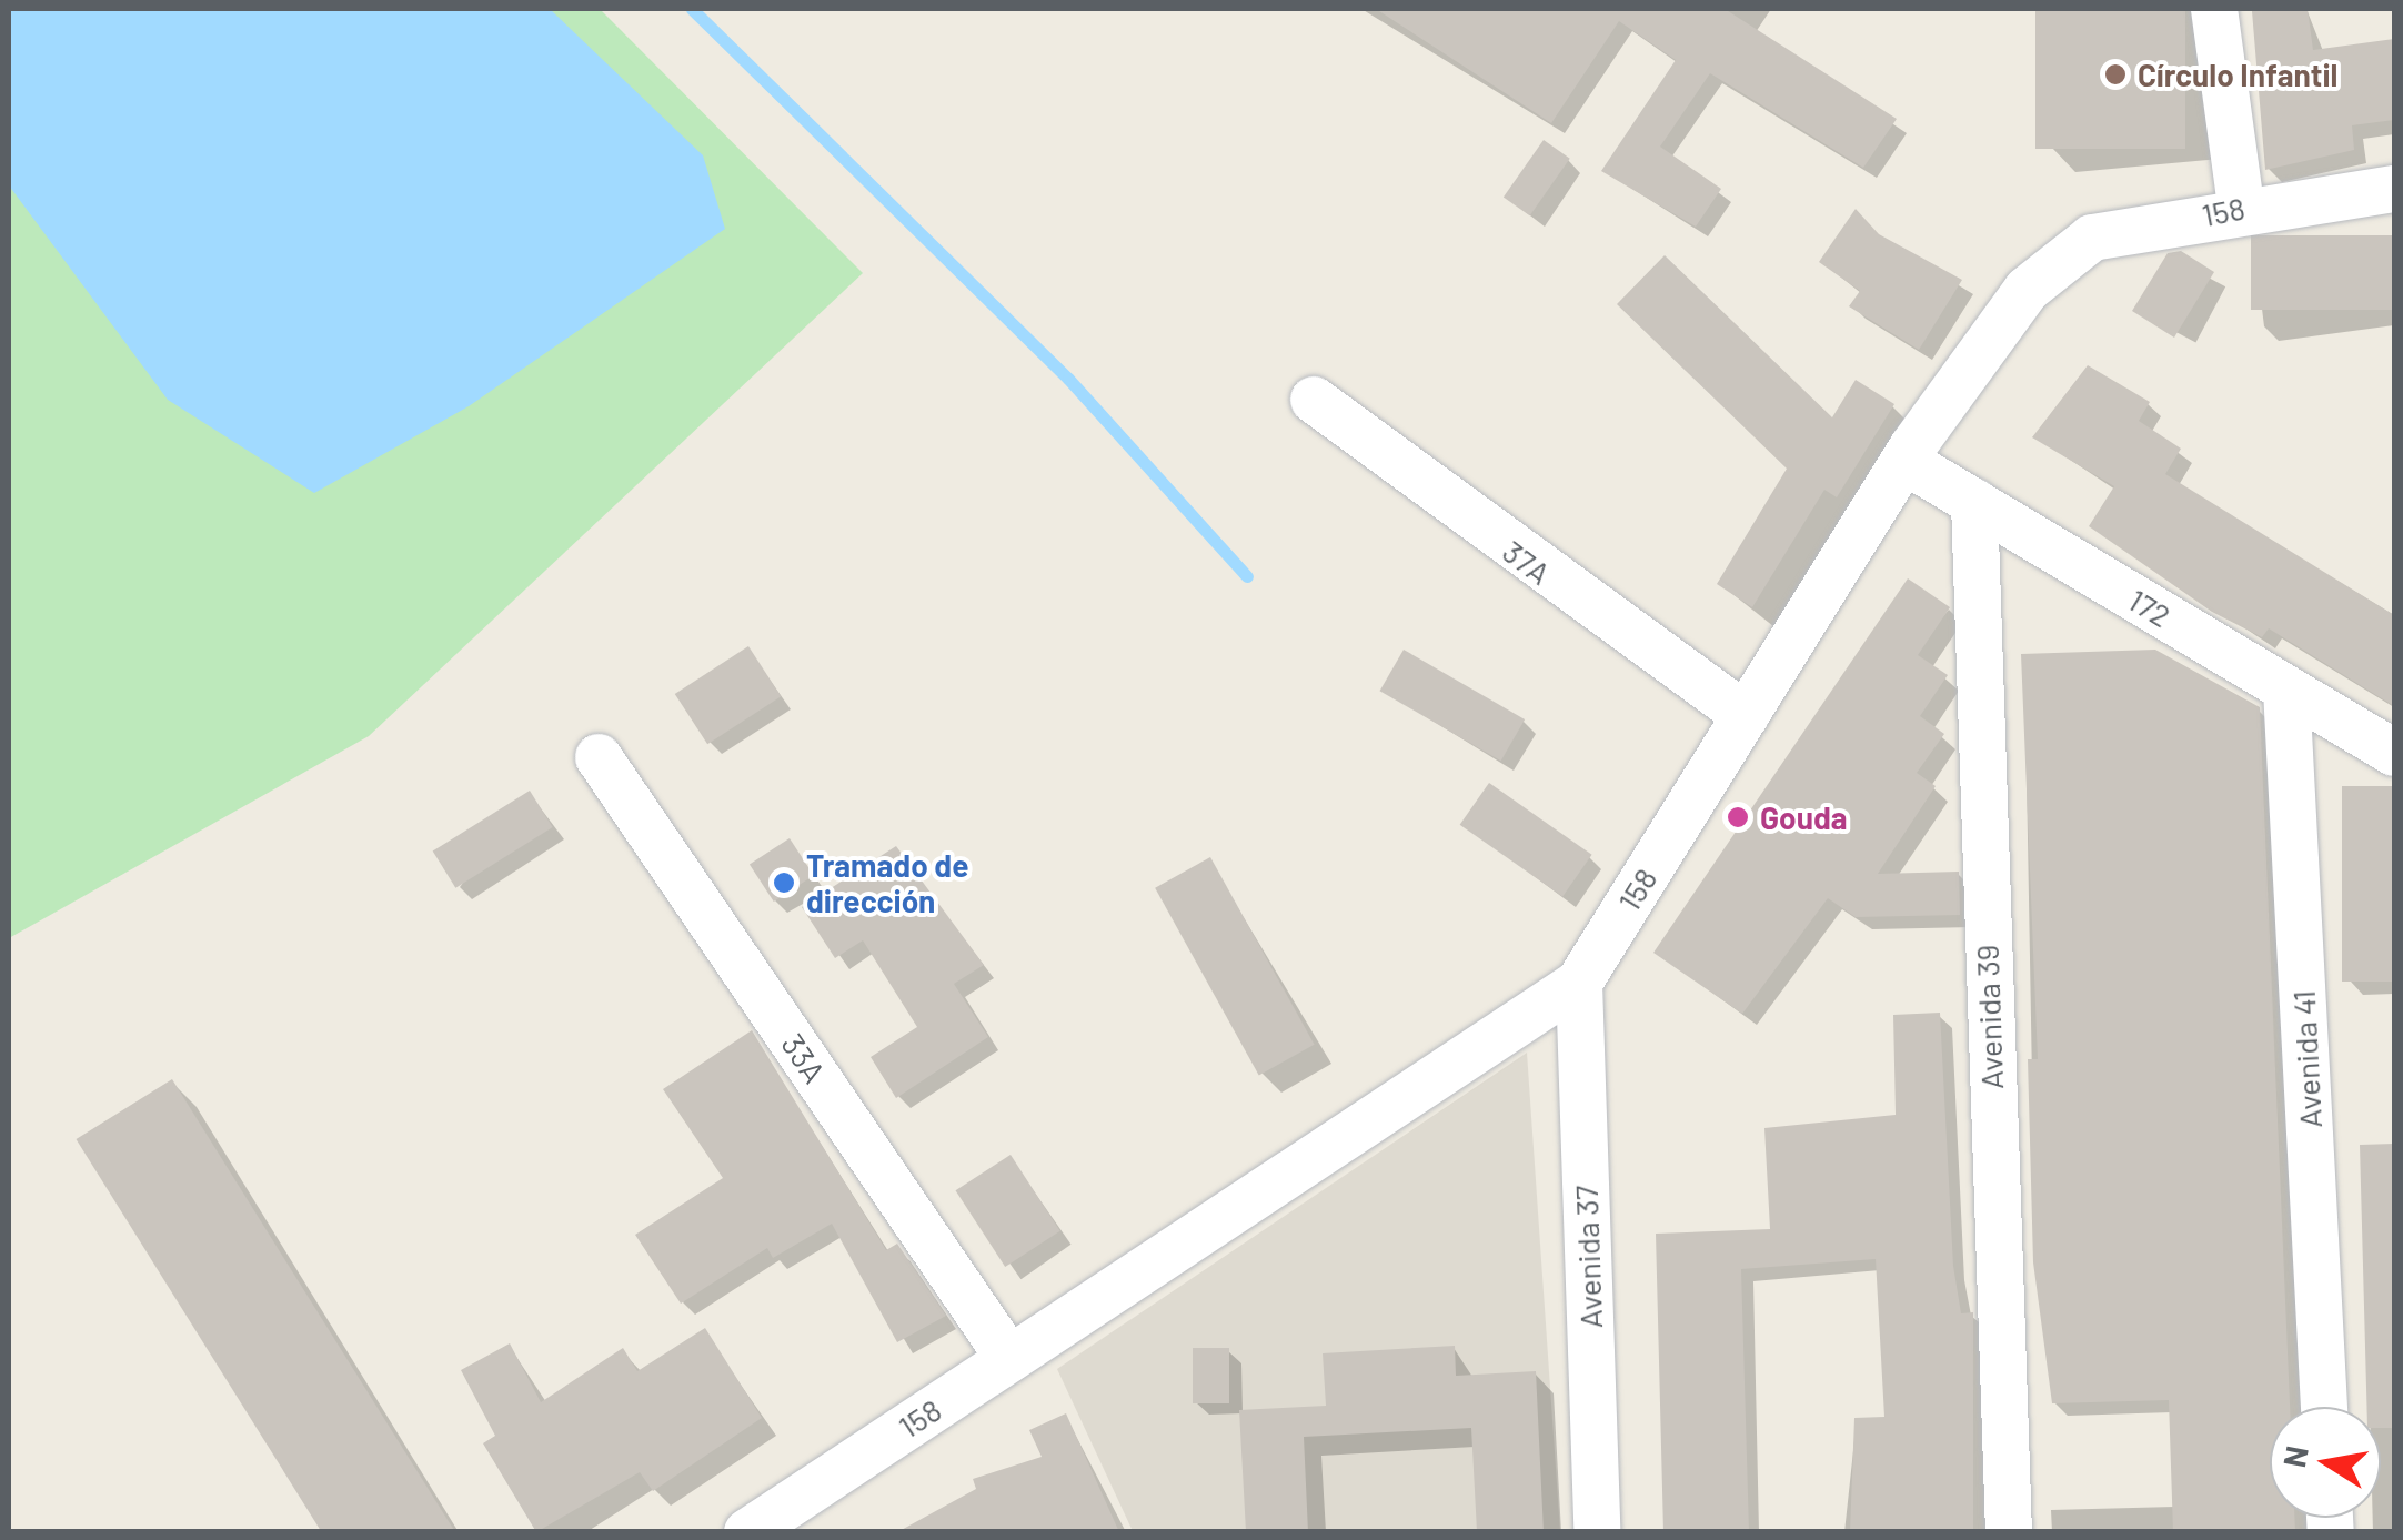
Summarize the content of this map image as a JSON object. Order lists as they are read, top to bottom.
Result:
{
  "streets": {
    "street": [
      "158",
      "37A",
      "172",
      "Avenida 39",
      "33A",
      "Avenida 41",
      "Avenida 37"
    ]
  },
  "crossings": [
    ["158", "37A"],
    ["158", "172"],
    ["158", "33A"],
    ["158", "Avenida 37"],
    ["172", "Avenida 39"],
    ["172", "Avenida 41"]
  ],
  "places": ["Círculo Infantil", "Gouda", "Tramado de dirección"],
  "north": "left"
}
